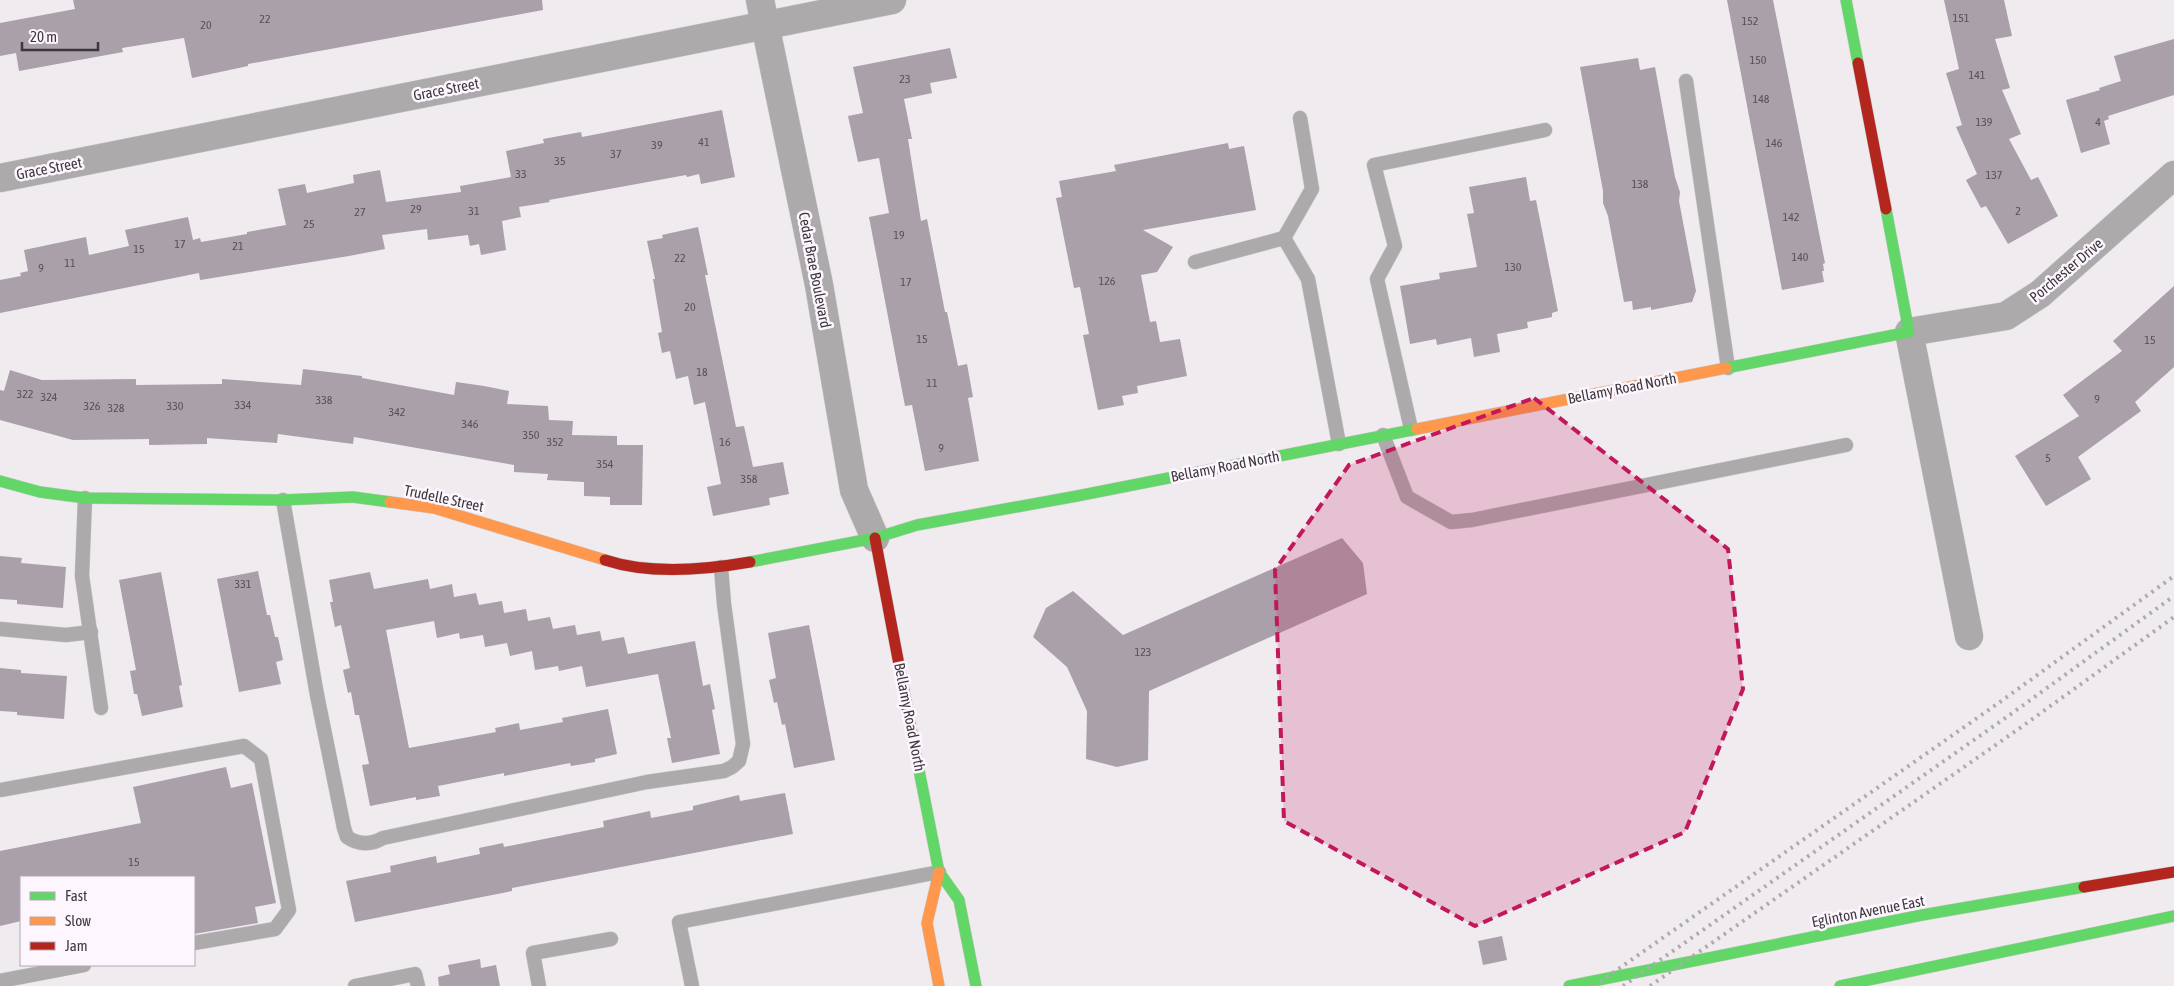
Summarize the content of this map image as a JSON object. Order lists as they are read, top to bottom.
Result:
{
  "streets": {
    "street": [
      "Grace Street",
      "Cedar Brae Boulevard",
      "Porchester Drive",
      "Bellamy Road North",
      "Trudelle Street",
      "Eglinton Avenue East"
    ]
  },
  "crossings": [
    ["Grace Street", "Cedar Brae Boulevard"],
    ["Cedar Brae Boulevard", "Bellamy Road North"],
    ["Cedar Brae Boulevard", "Trudelle Street"],
    ["Porchester Drive", "Bellamy Road North"],
    ["Bellamy Road North", "Trudelle Street"]
  ],
  "house_numbers": [
    "151",
    "22",
    "152",
    "20",
    "150",
    "141",
    "23",
    "148",
    "139",
    "4",
    "41",
    "146",
    "39",
    "37",
    "35",
    "33",
    "137",
    "138",
    "29",
    "31",
    "2",
    "27",
    "142",
    "25",
    "19",
    "17",
    "21",
    "15",
    "140",
    "22",
    "11",
    "130",
    "9",
    "126",
    "17",
    "20",
    "15",
    "15",
    "18",
    "11",
    "322",
    "324",
    "9",
    "338",
    "334",
    "326",
    "330",
    "328",
    "342",
    "346",
    "350",
    "352",
    "16",
    "9",
    "5",
    "354",
    "358",
    "331",
    "123",
    "15"
  ],
  "legend": ["Fast", "Slow", "Jam"],
  "scale_bar": "20 m"
}
